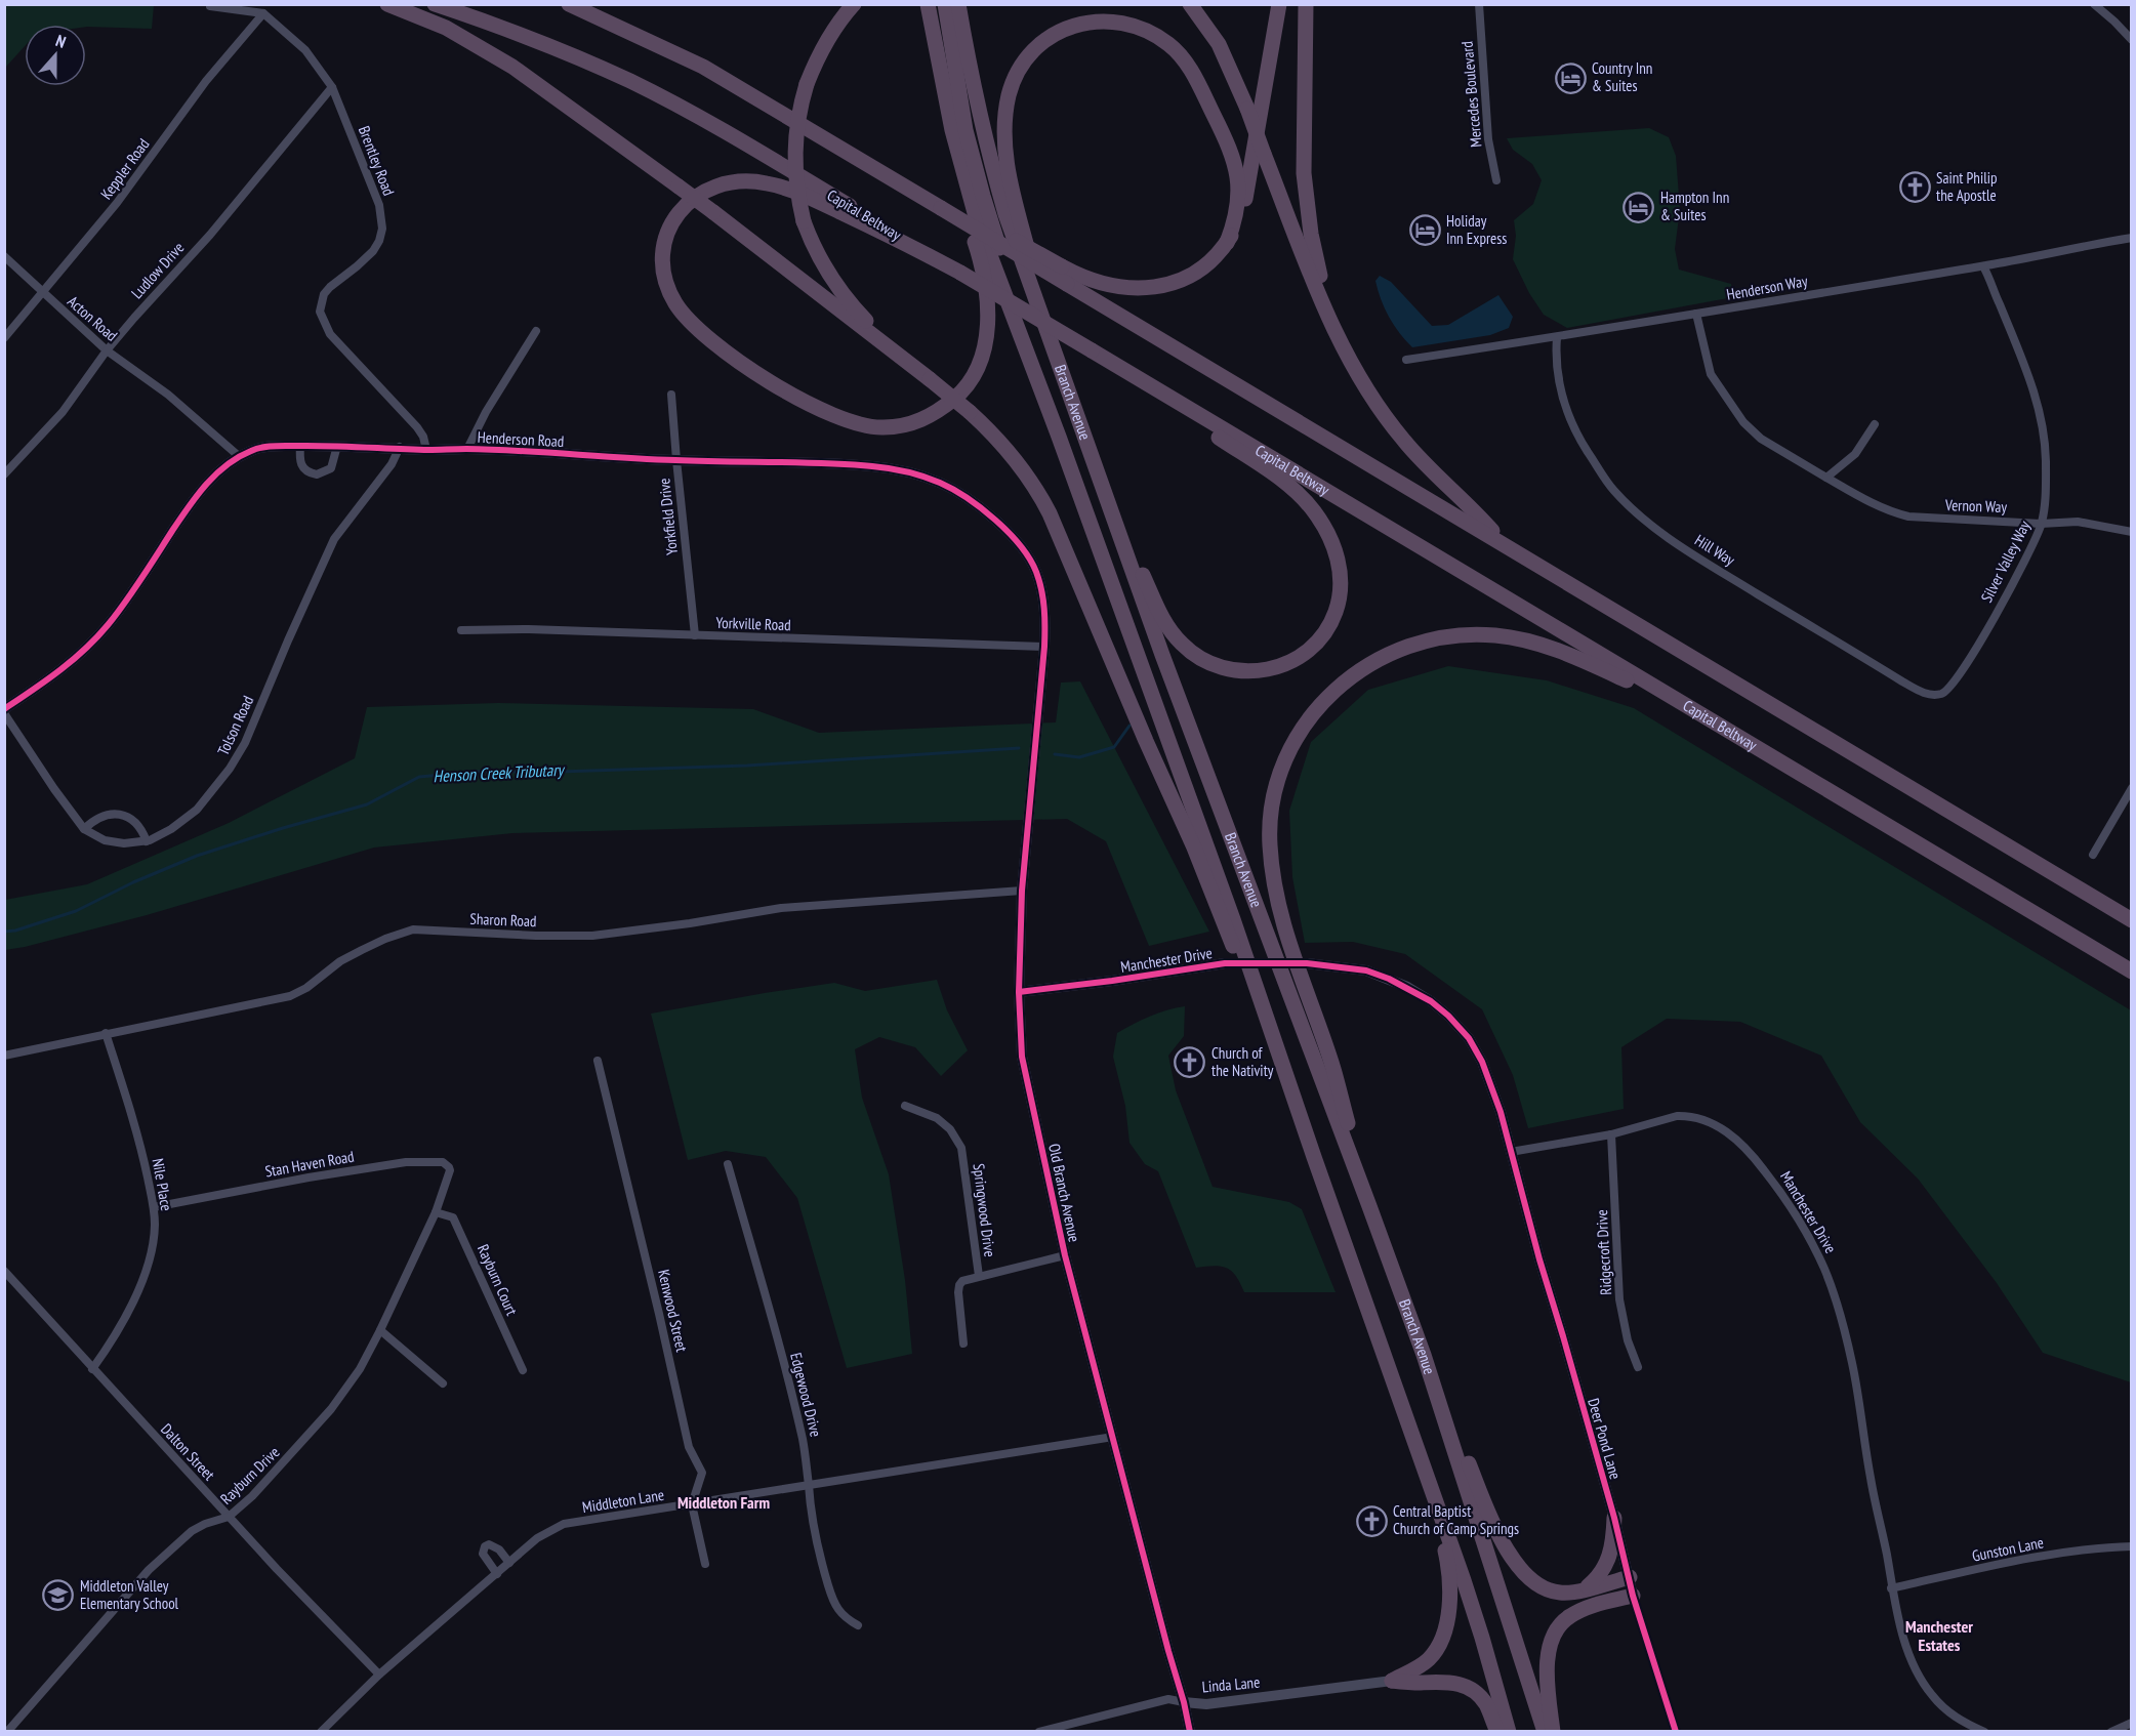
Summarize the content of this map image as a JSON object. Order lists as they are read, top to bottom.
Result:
{
  "streets": {
    "highway": ["Capital Beltway", "Branch Avenue"],
    "street": [
      "Mercedes Boulevard",
      "Brentley Road",
      "Keppler Road",
      "Ludlow Drive",
      "Henderson Way",
      "Acton Road",
      "Henderson Road",
      "Vernon Way",
      "Yorkfield Drive",
      "Hill Way",
      "Silver Valley Way",
      "Yorkville Road",
      "Tolson Road",
      "Sharon Road",
      "Manchester Drive",
      "Stan Haven Road",
      "Nile Place",
      "Old Branch Avenue",
      "Springwood Drive",
      "Ridgecroft Drive",
      "Rayburn Court",
      "Kenwood Street",
      "Edgewood Drive",
      "Deer Pond Lane",
      "Dalton Street",
      "Rayburn Drive",
      "Middleton Lane",
      "Gunston Lane",
      "Linda Lane"
    ]
  },
  "crossings": [
    ["Brentley Road", "Keppler Road"],
    ["Brentley Road", "Ludlow Drive"],
    ["Brentley Road", "Henderson Road"],
    ["Keppler Road", "Acton Road"],
    ["Ludlow Drive", "Acton Road"],
    ["Henderson Way", "Vernon Way"],
    ["Henderson Way", "Hill Way"],
    ["Henderson Way", "Silver Valley Way"],
    ["Acton Road", "Henderson Road"],
    ["Henderson Road", "Yorkfield Drive"],
    ["Henderson Road", "Yorkville Road"],
    ["Henderson Road", "Tolson Road"],
    ["Henderson Road", "Old Branch Avenue"],
    ["Vernon Way", "Silver Valley Way"],
    ["Yorkfield Drive", "Yorkville Road"],
    ["Hill Way", "Silver Valley Way"],
    ["Yorkville Road", "Old Branch Avenue"],
    ["Sharon Road", "Nile Place"],
    ["Sharon Road", "Old Branch Avenue"],
    ["Manchester Drive", "Old Branch Avenue"],
    ["Manchester Drive", "Ridgecroft Drive"],
    ["Manchester Drive", "Deer Pond Lane"],
    ["Manchester Drive", "Gunston Lane"],
    ["Stan Haven Road", "Nile Place"],
    ["Stan Haven Road", "Rayburn Drive"],
    ["Nile Place", "Dalton Street"],
    ["Old Branch Avenue", "Middleton Lane"],
    ["Old Branch Avenue", "Linda Lane"],
    ["Rayburn Court", "Rayburn Drive"],
    ["Kenwood Street", "Middleton Lane"],
    ["Edgewood Drive", "Middleton Lane"],
    ["Dalton Street", "Rayburn Drive"],
    ["Dalton Street", "Middleton Lane"]
  ],
  "districts": ["Middleton Farm", "Manchester Estates"],
  "water": ["Henson Creek Tributary"],
  "places": {
    "hotel": ["Country Inn & Suites", "Hampton Inn & Suites", "Holiday Inn Express"],
    "church": ["Saint Philip the Apostle", "Church of the Nativity", "Central Baptist Church of Camp Springs"],
    "school or university": ["Middleton Valley Elementary School"]
  },
  "north": "top"
}
